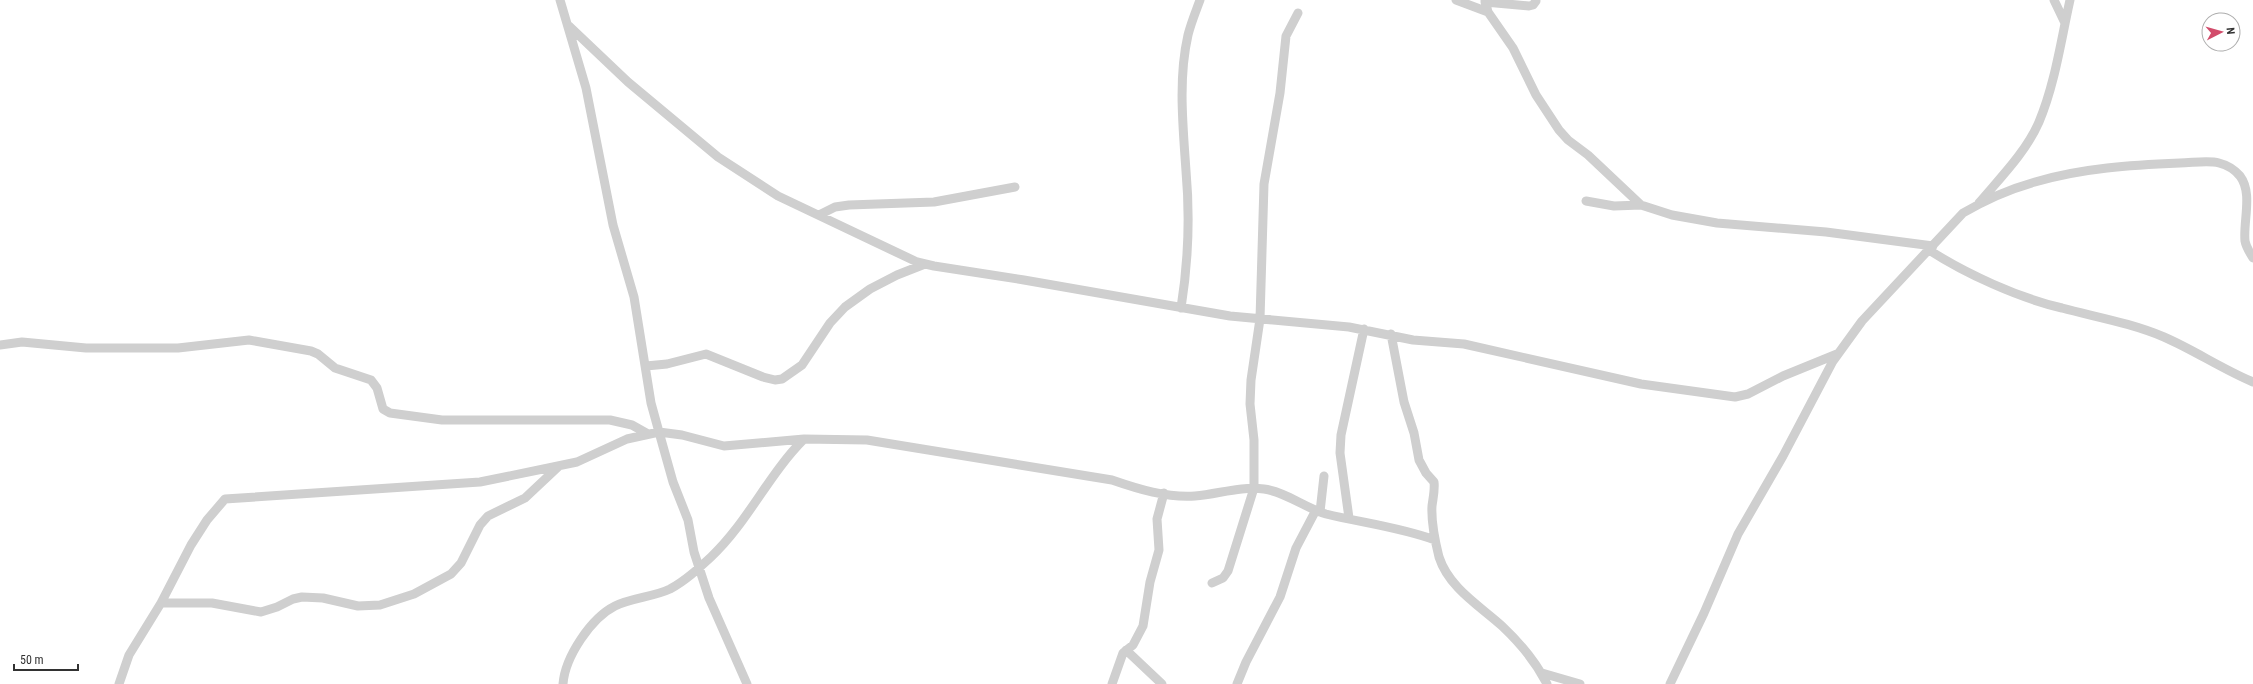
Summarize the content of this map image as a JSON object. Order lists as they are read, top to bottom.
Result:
{
  "scale_bar": "50 m",
  "north": "right"
}
